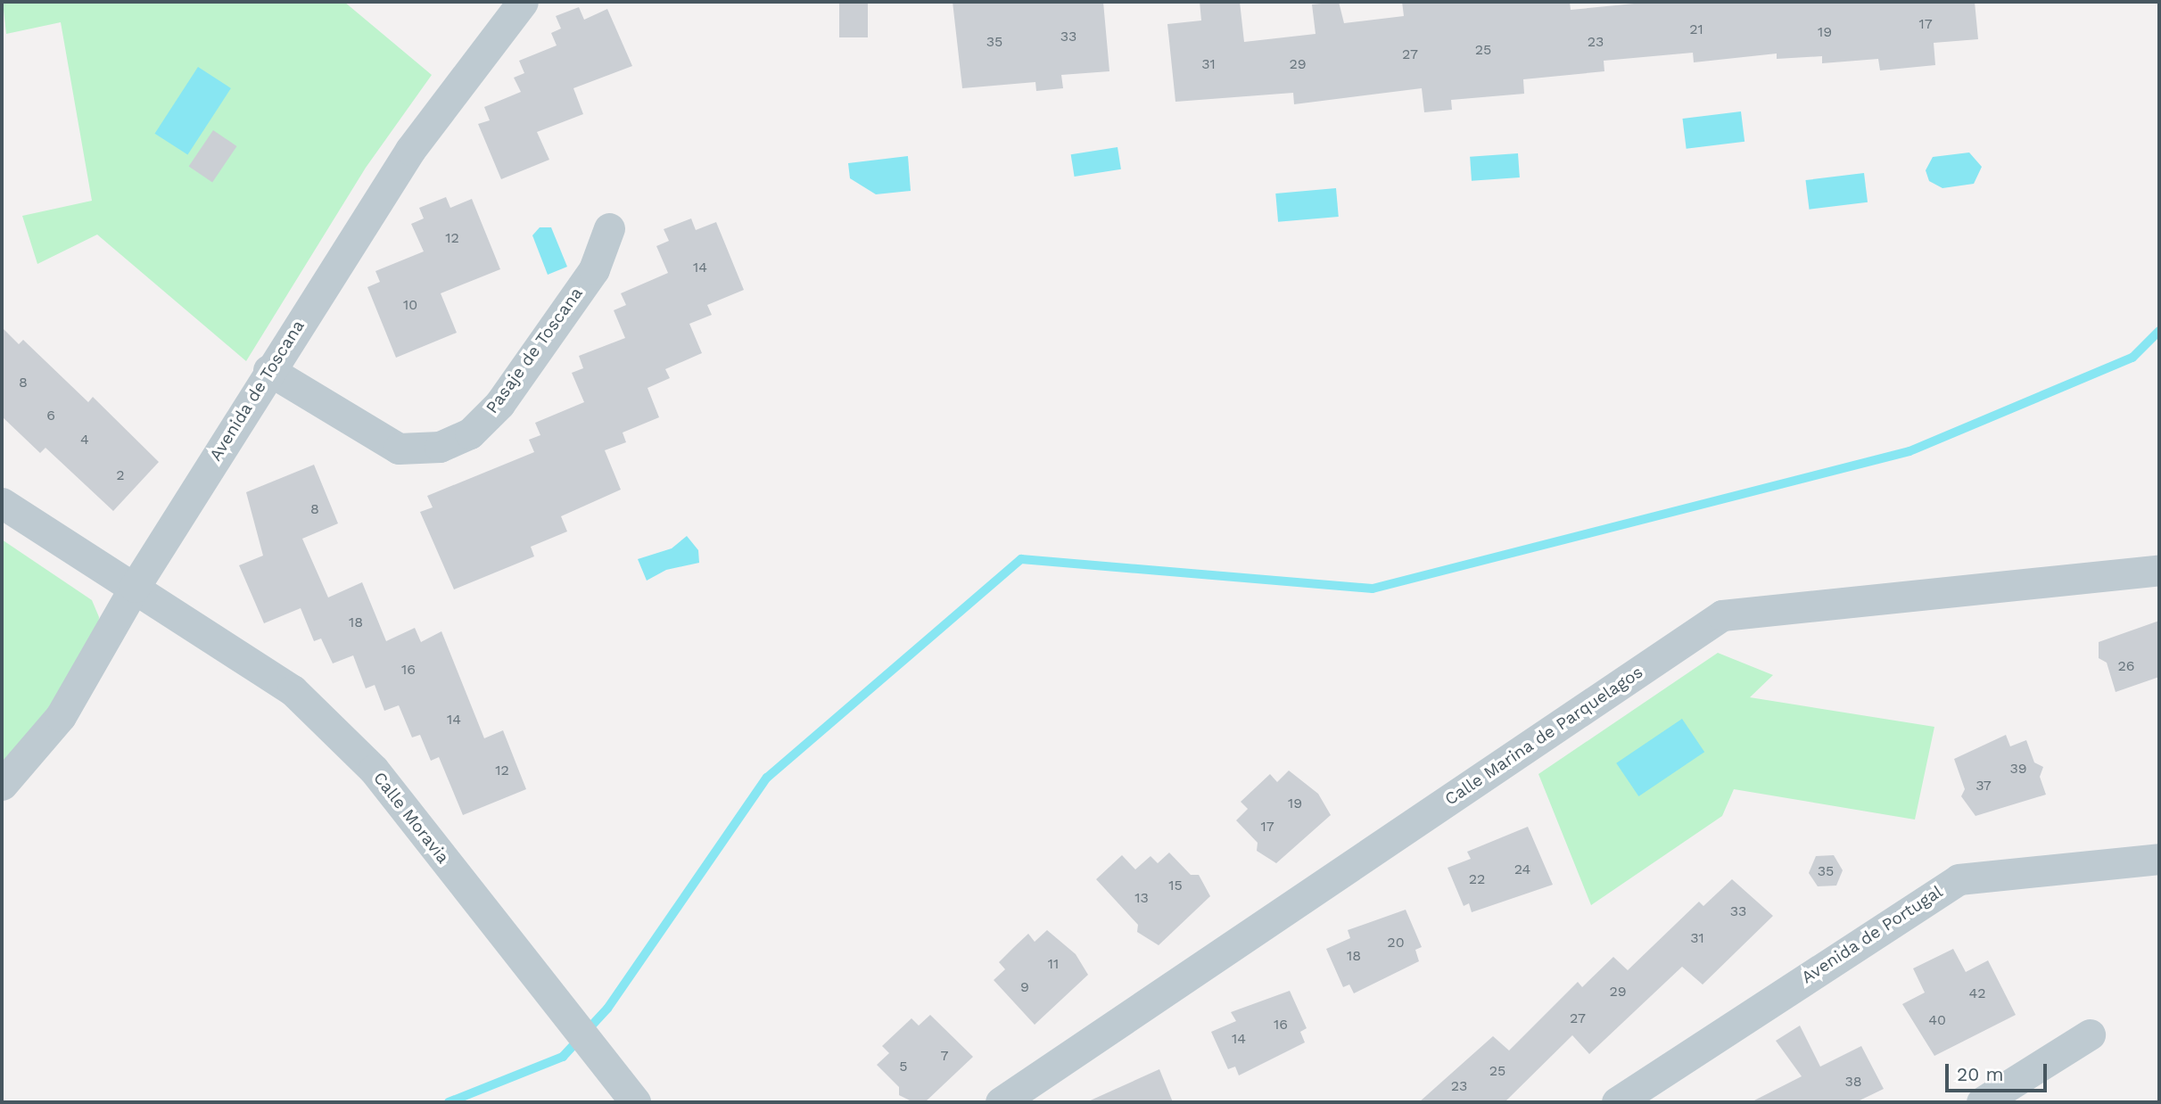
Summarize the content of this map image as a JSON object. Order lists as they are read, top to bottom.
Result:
{
  "streets": {
    "street": [
      "Pasaje de Toscana",
      "Avenida de Toscana",
      "Calle Marina de Parquelagos",
      "Calle Moravia",
      "Avenida de Portugal"
    ]
  },
  "crossings": [
    ["Pasaje de Toscana", "Avenida de Toscana"],
    ["Avenida de Toscana", "Calle Moravia"]
  ],
  "house_numbers": [
    "17",
    "21",
    "19",
    "33",
    "35",
    "23",
    "25",
    "27",
    "31",
    "29",
    "12",
    "14",
    "10",
    "8",
    "6",
    "4",
    "2",
    "8",
    "18",
    "26",
    "16",
    "14",
    "39",
    "12",
    "37",
    "19",
    "17",
    "24",
    "35",
    "22",
    "15",
    "13",
    "33",
    "31",
    "20",
    "18",
    "11",
    "9",
    "29",
    "42",
    "27",
    "40",
    "16",
    "14",
    "7",
    "5",
    "25",
    "38",
    "23"
  ],
  "scale_bar": "20 m"
}
